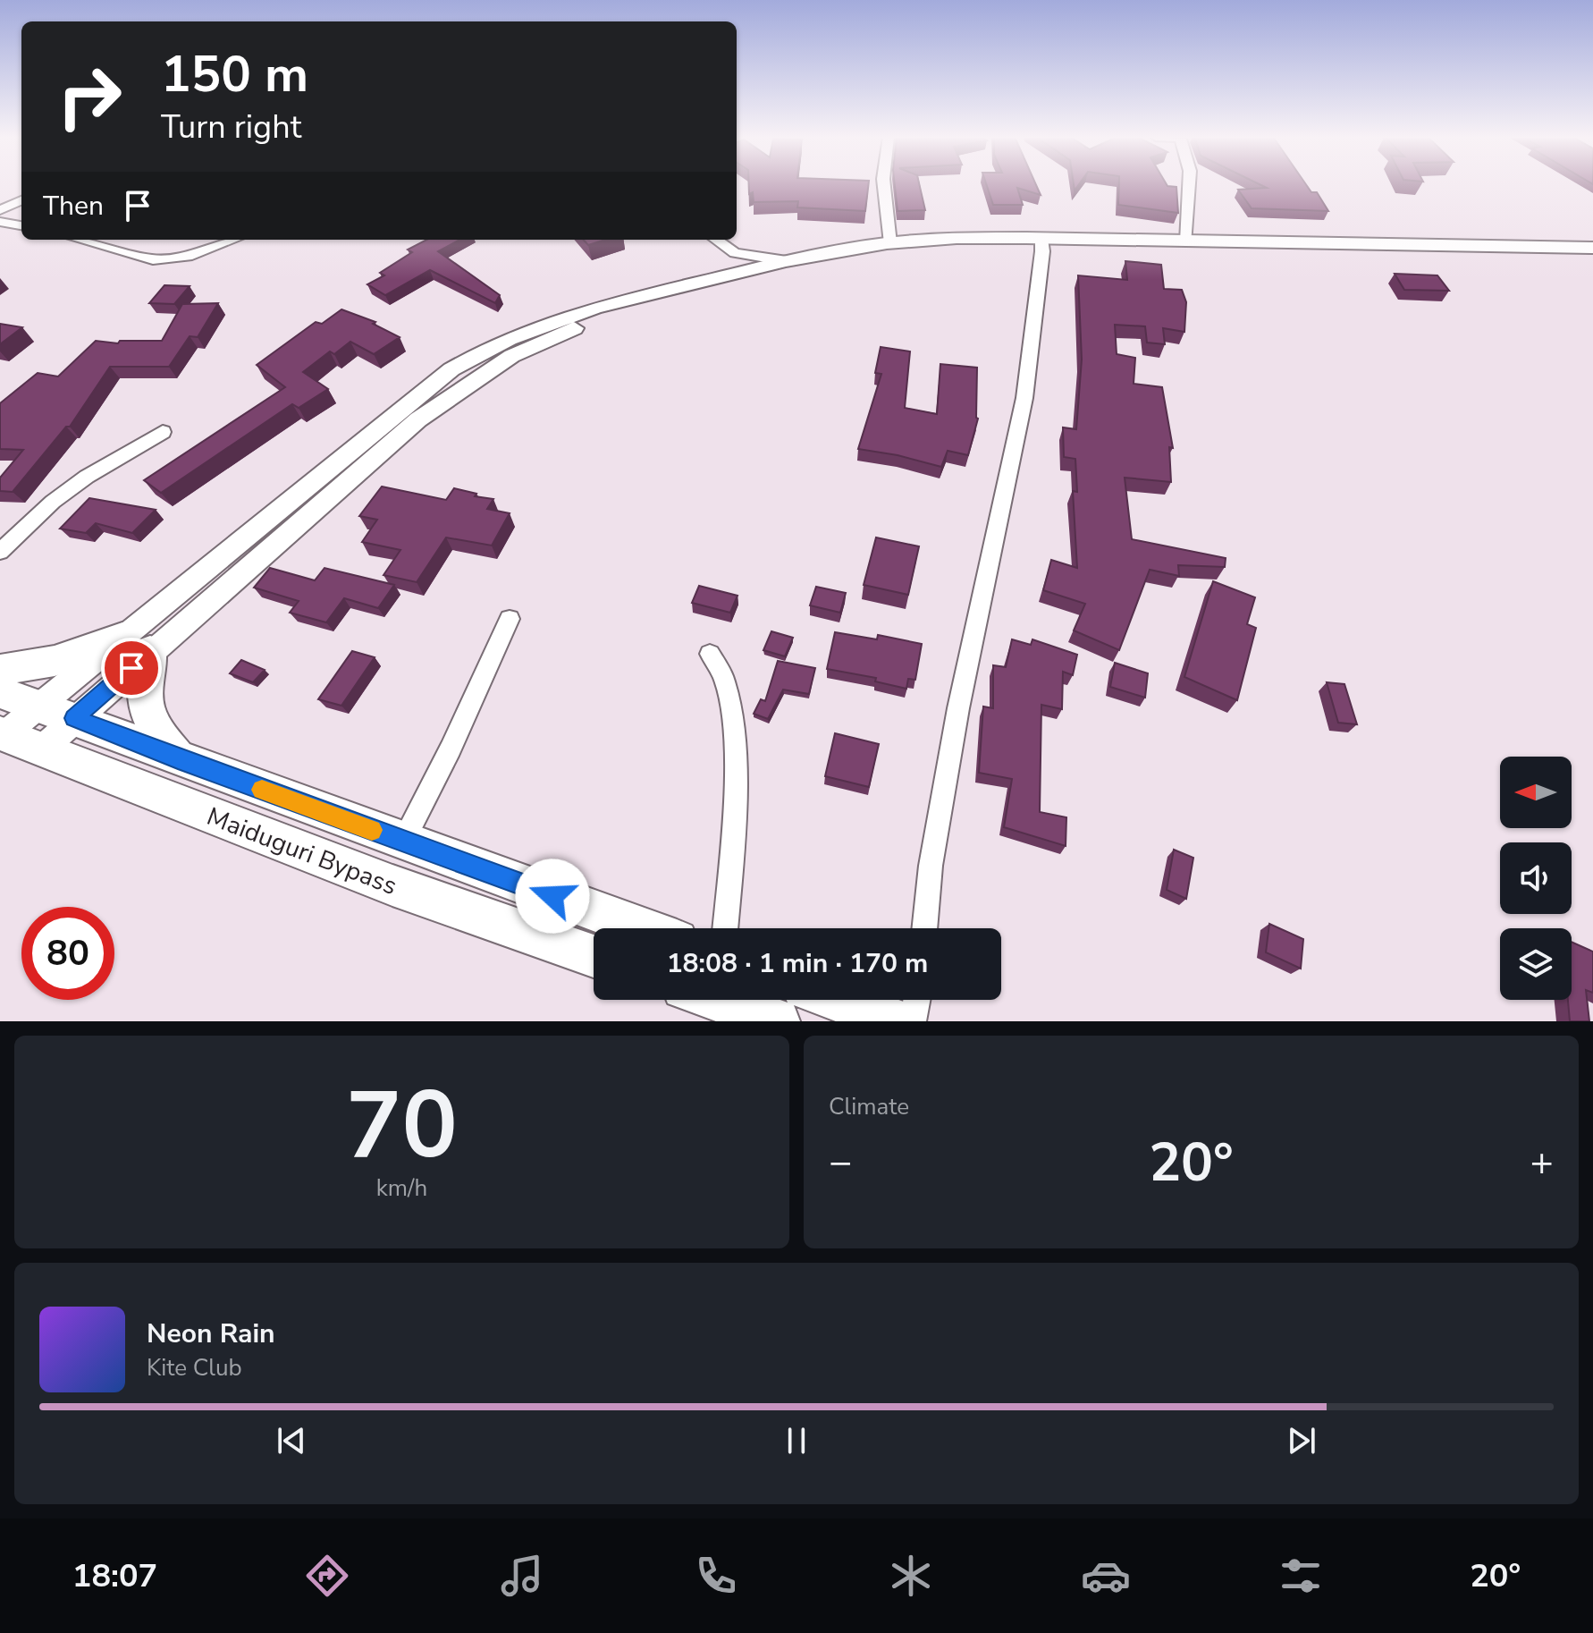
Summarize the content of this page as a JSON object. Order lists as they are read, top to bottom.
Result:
{
  "streets": {
    "highway": ["Maiduguri Bypass"]
  },
  "north": "left",
  "page": {
    "turn": ["150 m", "Turn right"],
    "then": "Then",
    "limit": "80",
    "trip": "18:08 · 1 min · 170 m",
    "tile": [
      ["70", "km/h"],
      "Climate"
    ],
    "heat": ["−", "20°", "+"],
    "song": ["Neon Rain", "Kite Club"],
    "tabs": ["18:07", "20°"]
  }
}
